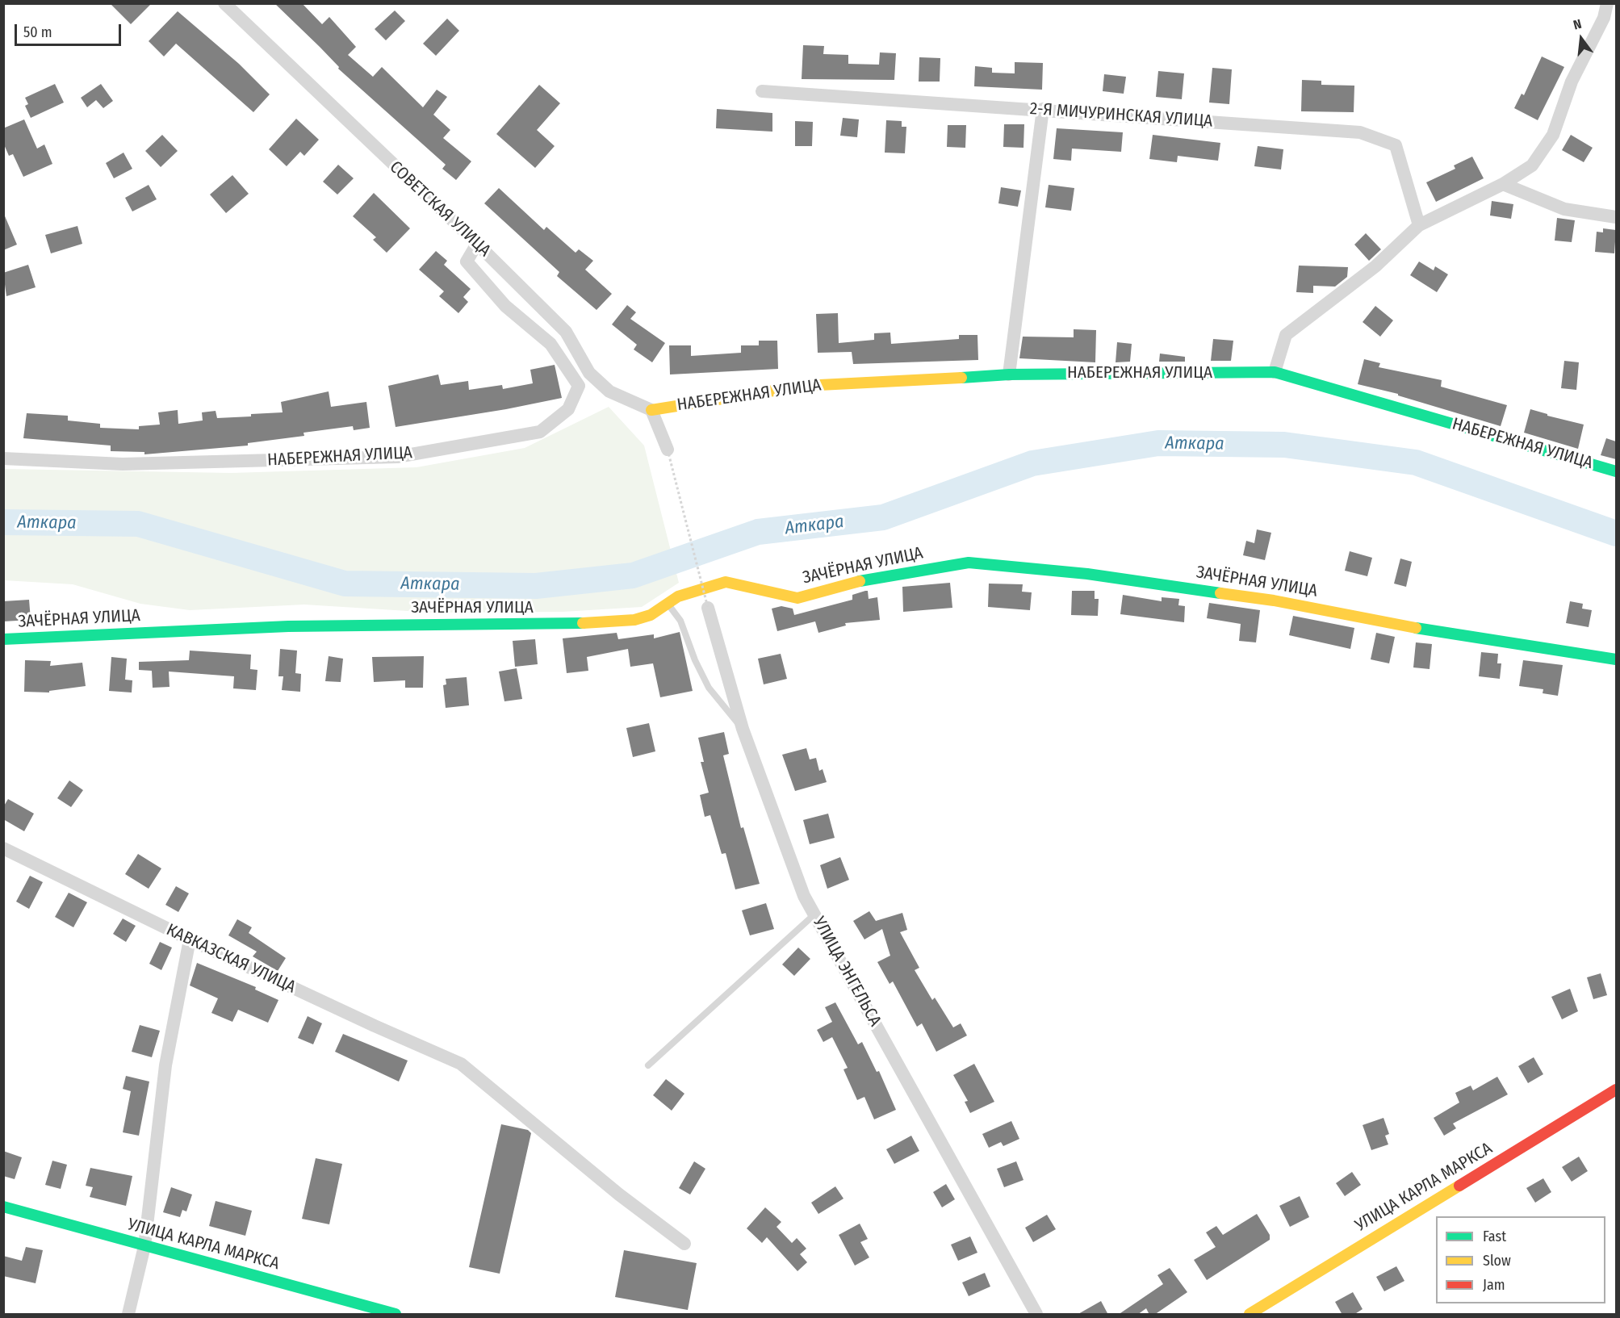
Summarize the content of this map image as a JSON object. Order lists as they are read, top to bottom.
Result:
{
  "streets": {
    "street": [
      "2-Я МИЧУРИНСКАЯ УЛИЦА",
      "СОВЕТСКАЯ УЛИЦА",
      "НАБЕРЕЖНАЯ УЛИЦА",
      "ЗАЧЁРНАЯ УЛИЦА",
      "КАВКАЗСКАЯ УЛИЦА",
      "УЛИЦА ЭНГЕЛЬСА",
      "УЛИЦА КАРЛА МАРКСА"
    ]
  },
  "crossings": [
    ["СОВЕТСКАЯ УЛИЦА", "НАБЕРЕЖНАЯ УЛИЦА"]
  ],
  "water": ["Аткара"],
  "legend": ["Fast", "Slow", "Jam"],
  "scale_bar": "50 m",
  "north": "top"
}
